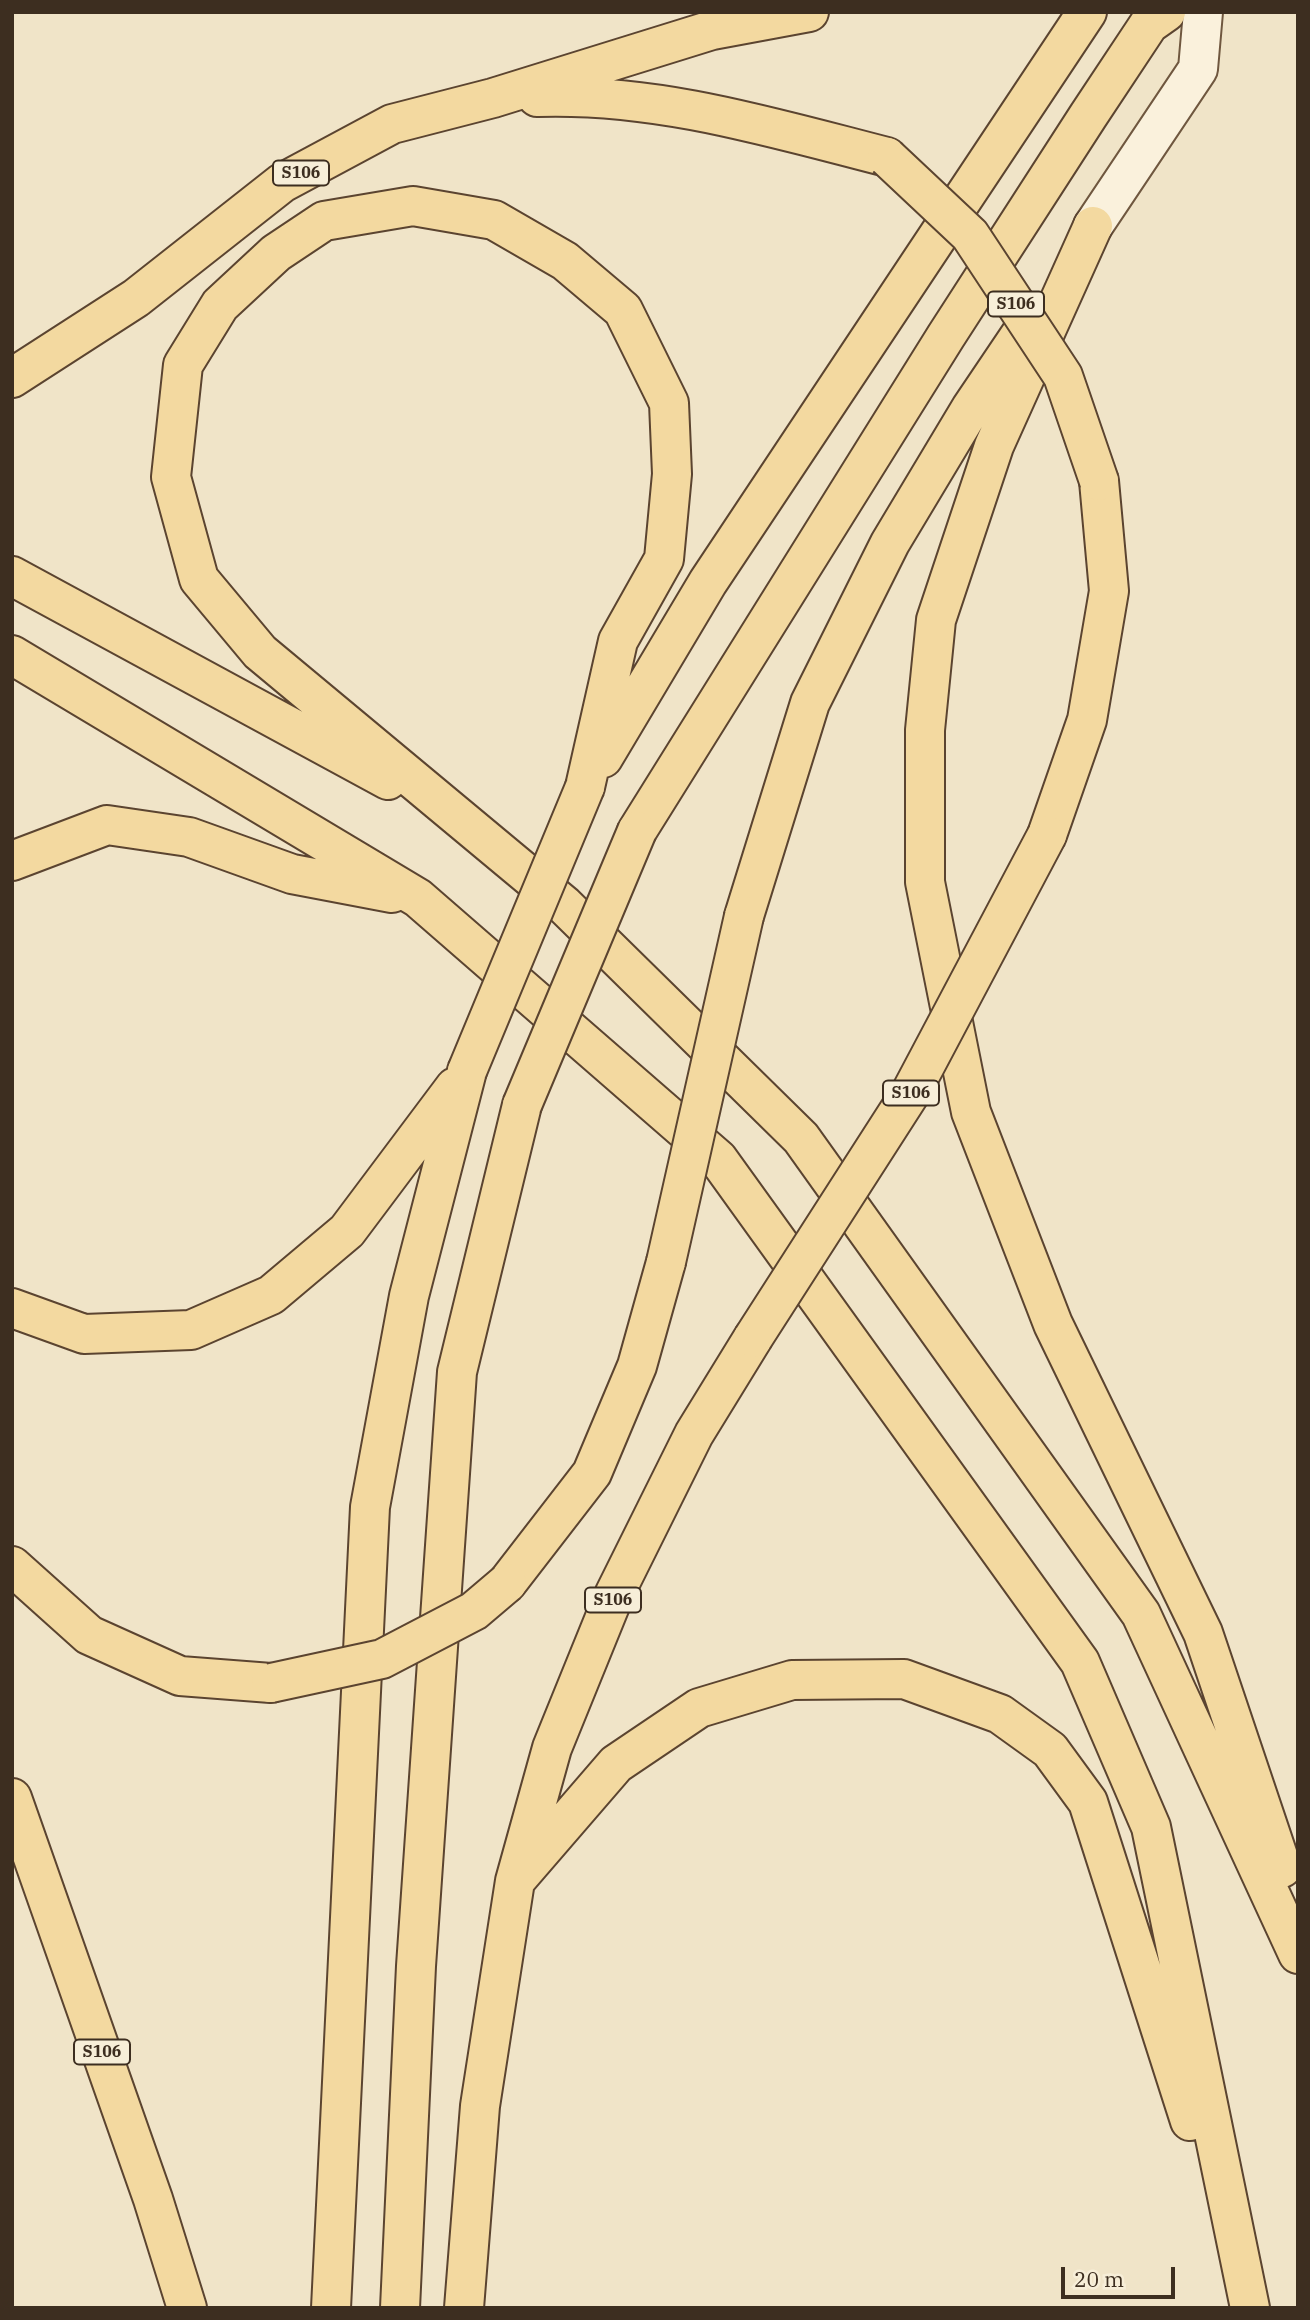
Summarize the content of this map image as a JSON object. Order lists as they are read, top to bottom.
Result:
{
  "streets": {
    "main road": ["S106"]
  },
  "scale_bar": "20 m"
}
